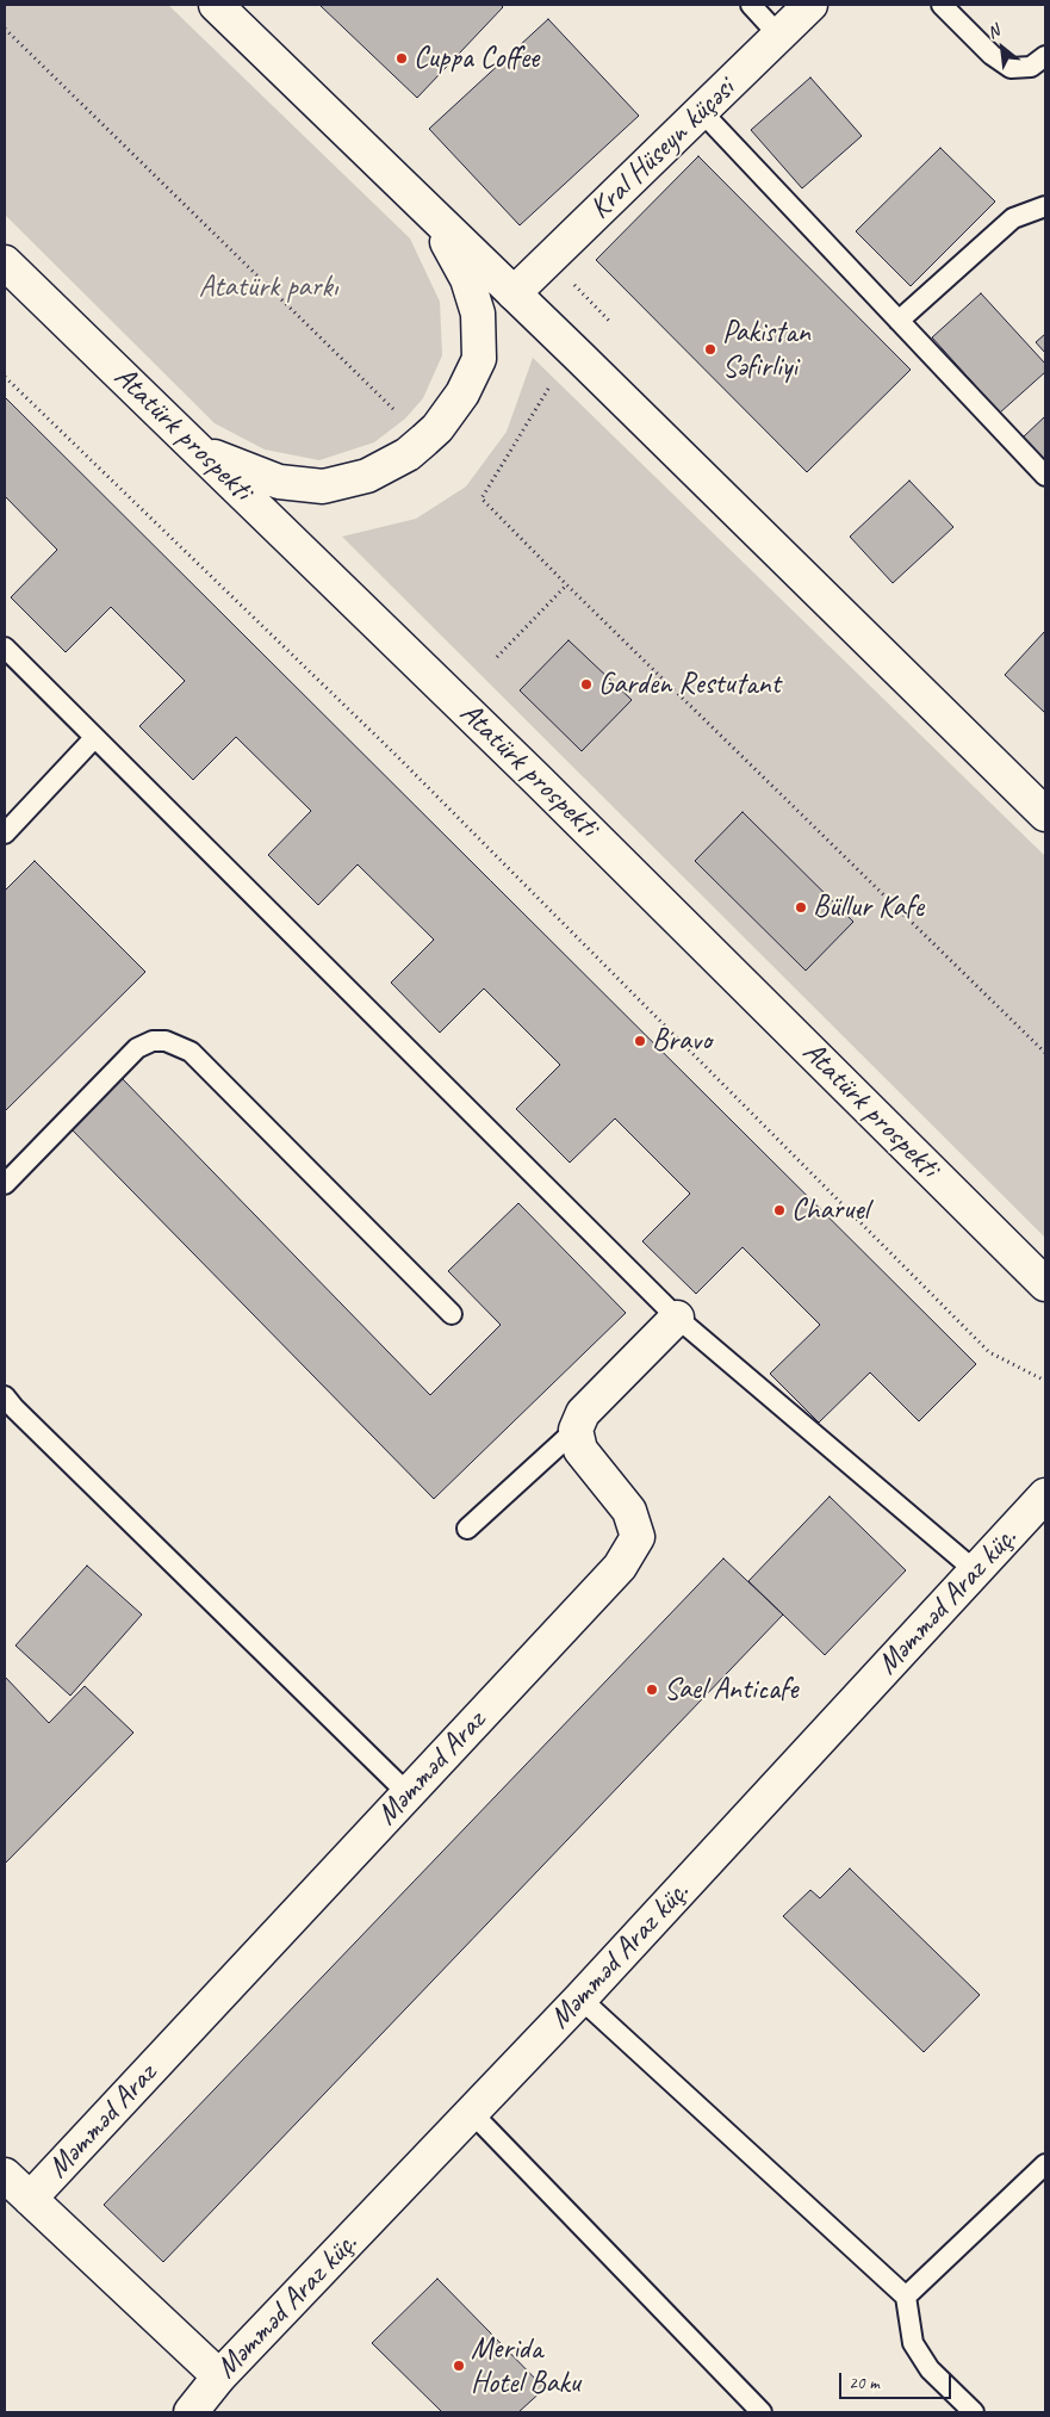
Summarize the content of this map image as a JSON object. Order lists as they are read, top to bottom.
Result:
{
  "streets": {
    "main road": [
      "Kral Hüseyn küçəsi",
      "Atatürk prospekti",
      "Məmməd Araz küç.",
      "Məmməd Araz"
    ]
  },
  "crossings": [
    ["Kral Hüseyn küçəsi", "Atatürk prospekti"]
  ],
  "parks": ["Atatürk parkı"],
  "places": [
    "Cuppa Coffee",
    "Pakistan Səfirliyi",
    "Garden Restutant",
    "Büllur Kafe",
    "Bravo",
    "Charuel",
    "Sael Anticafe",
    "Merida Hotel Baku"
  ],
  "scale_bar": "20 m",
  "north": "top left"
}
